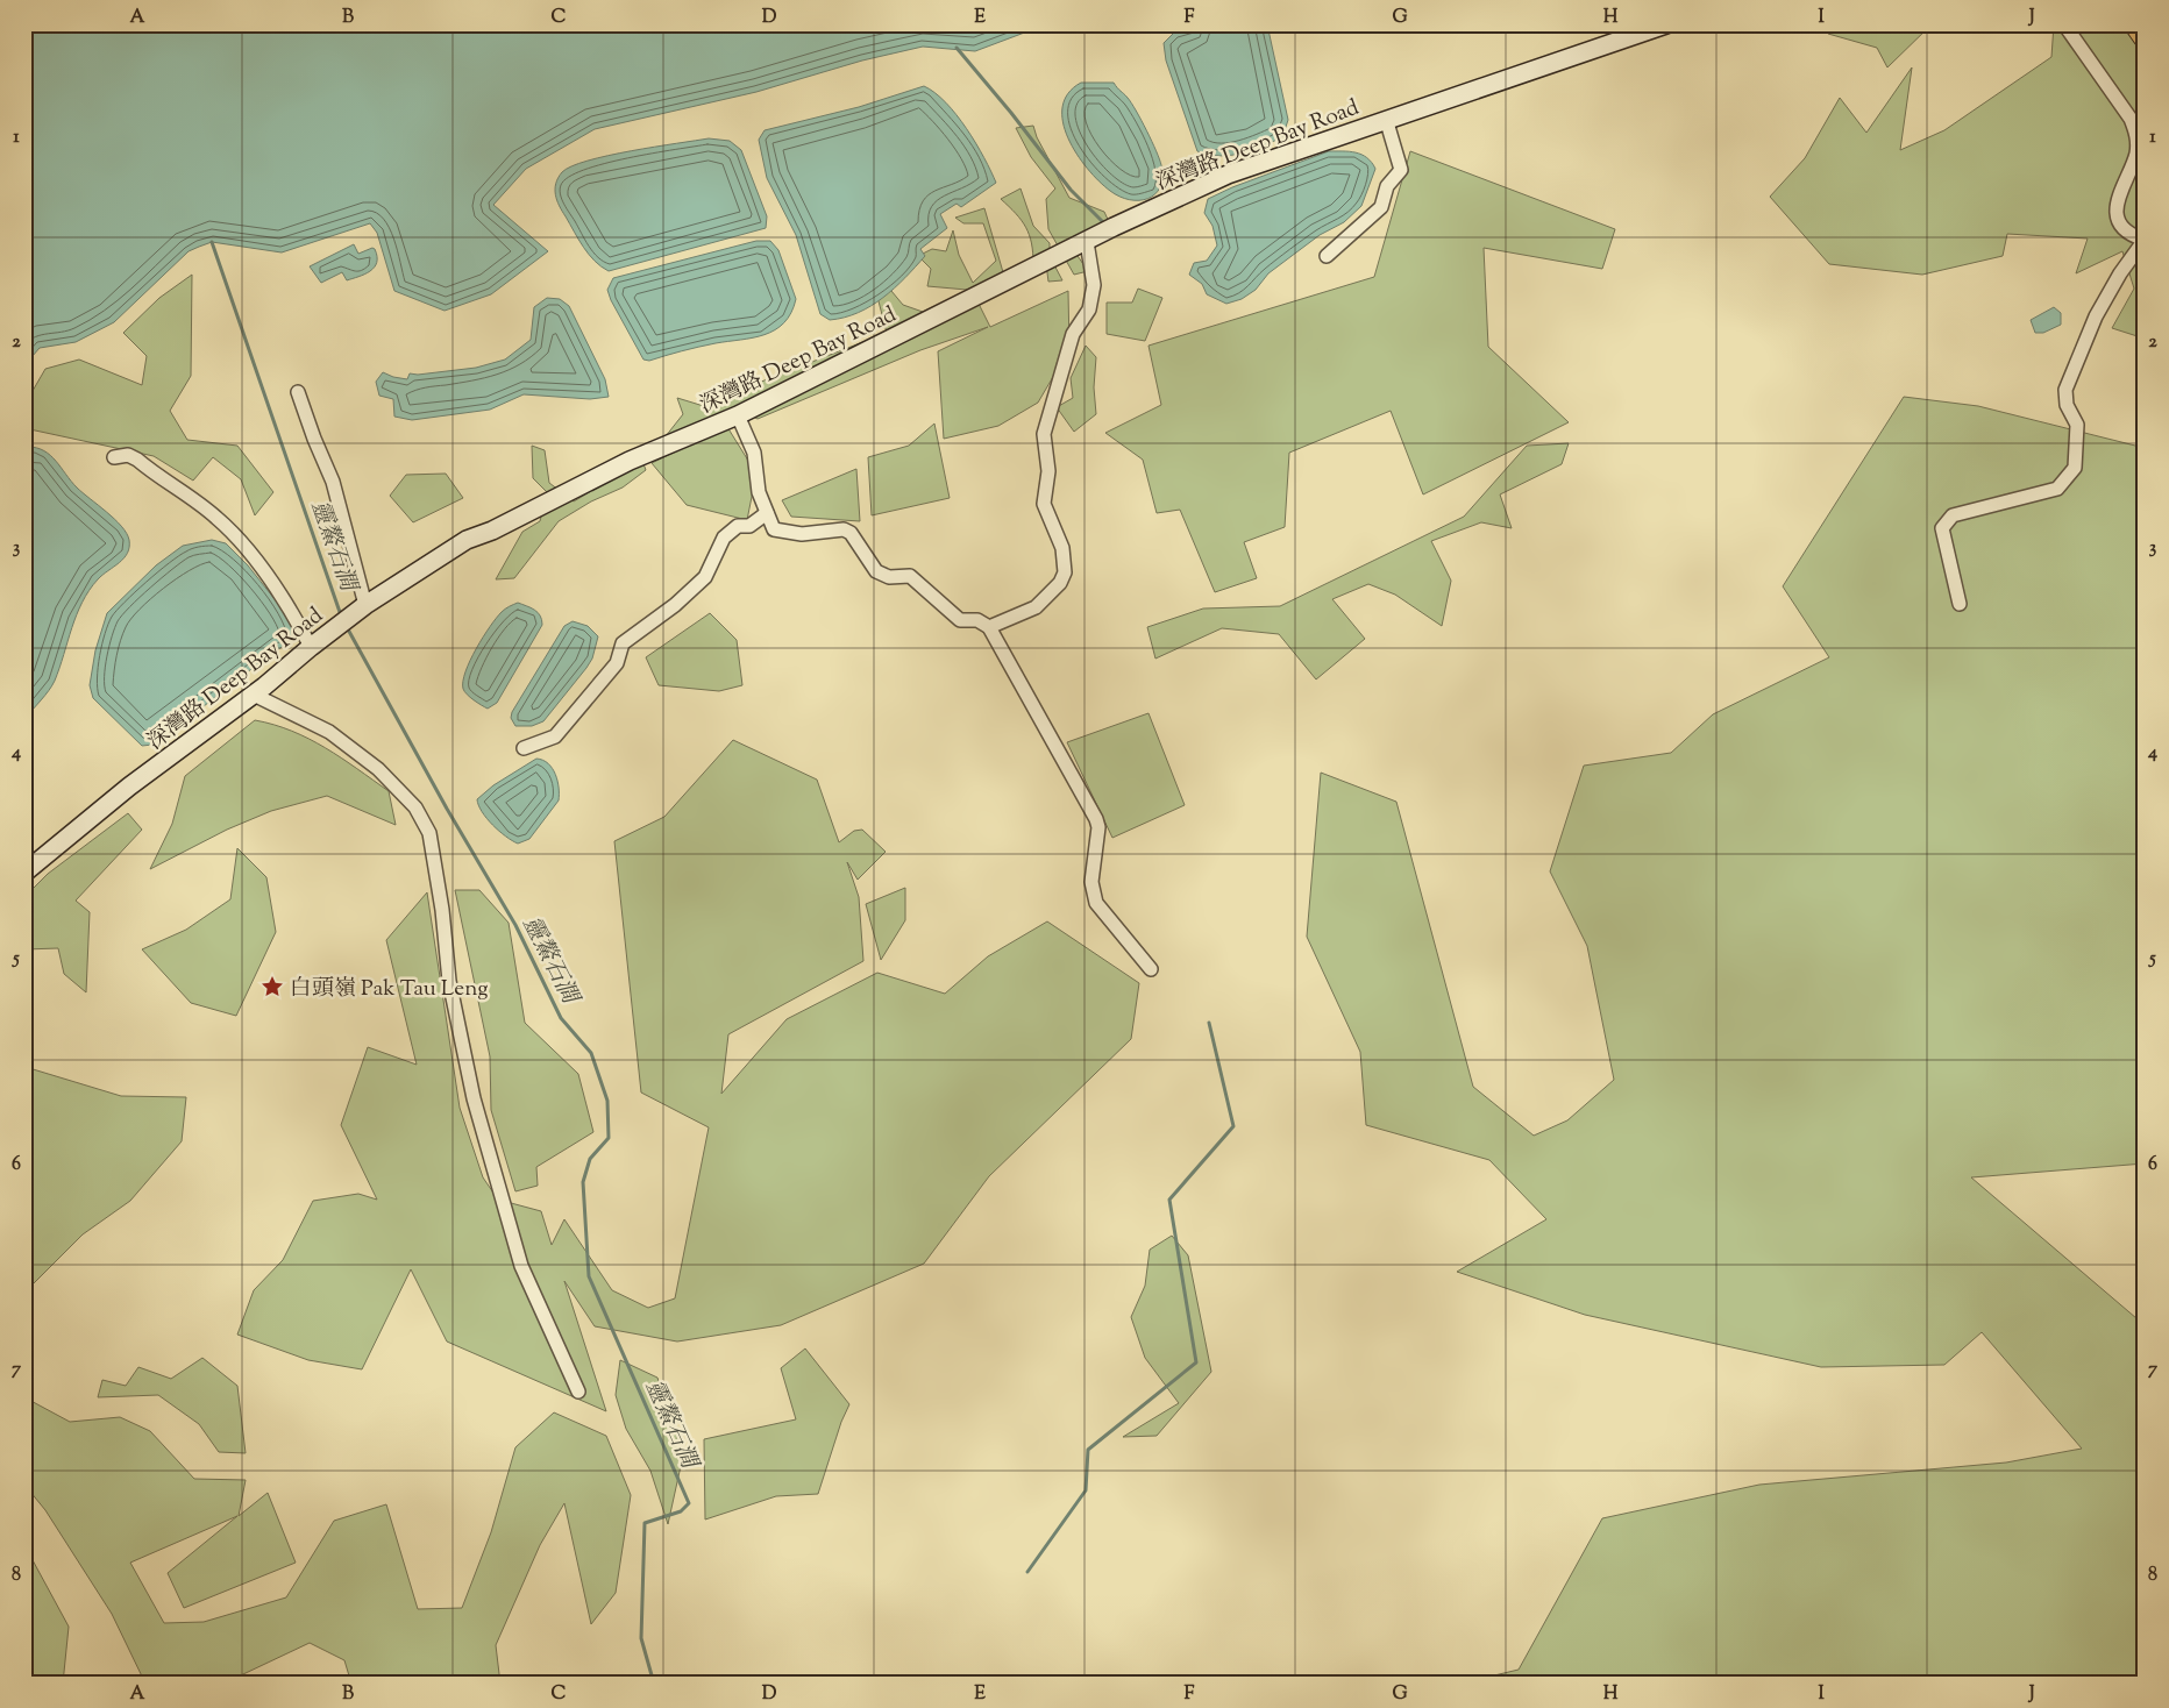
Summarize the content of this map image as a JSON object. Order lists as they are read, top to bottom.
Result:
{
  "streets": {
    "street": ["深灣路 Deep Bay Road"]
  },
  "water": ["靈鰲石澗"],
  "places": {
    "place": ["白頭嶺 Pak Tau Leng"]
  },
  "grid": {
    "columns": [
      "A",
      "B",
      "C",
      "D",
      "E",
      "F",
      "G",
      "H",
      "I",
      "J"
    ],
    "rows": [
      "1",
      "2",
      "3",
      "4",
      "5",
      "6",
      "7",
      "8"
    ]
  }
}
